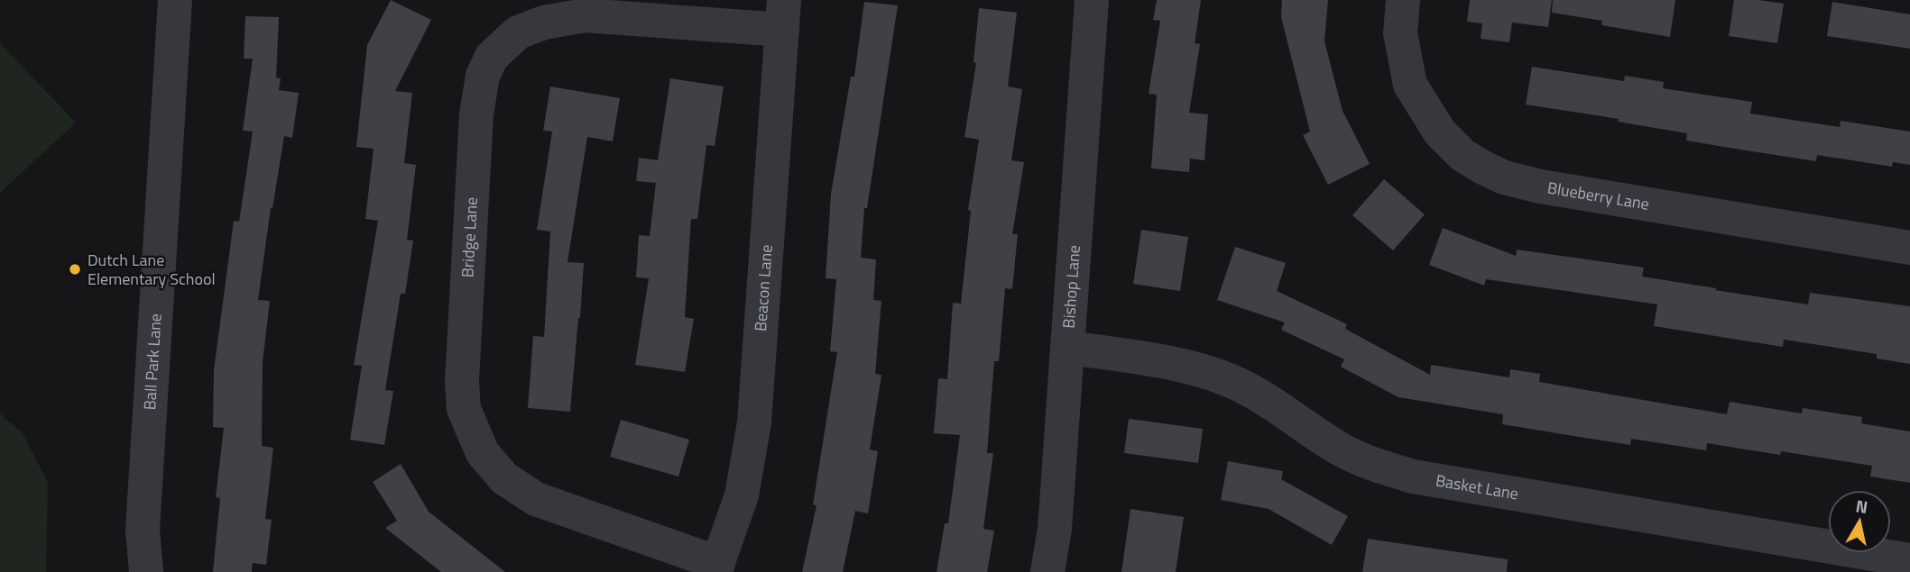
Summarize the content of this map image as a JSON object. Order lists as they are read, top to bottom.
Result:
{
  "streets": {
    "street": [
      "Blueberry Lane",
      "Bridge Lane",
      "Bishop Lane",
      "Beacon Lane",
      "Ball Park Lane",
      "Basket Lane"
    ]
  },
  "crossings": [
    ["Bridge Lane", "Beacon Lane"],
    ["Bishop Lane", "Basket Lane"]
  ],
  "places": ["Dutch Lane Elementary School"],
  "north": "top"
}
